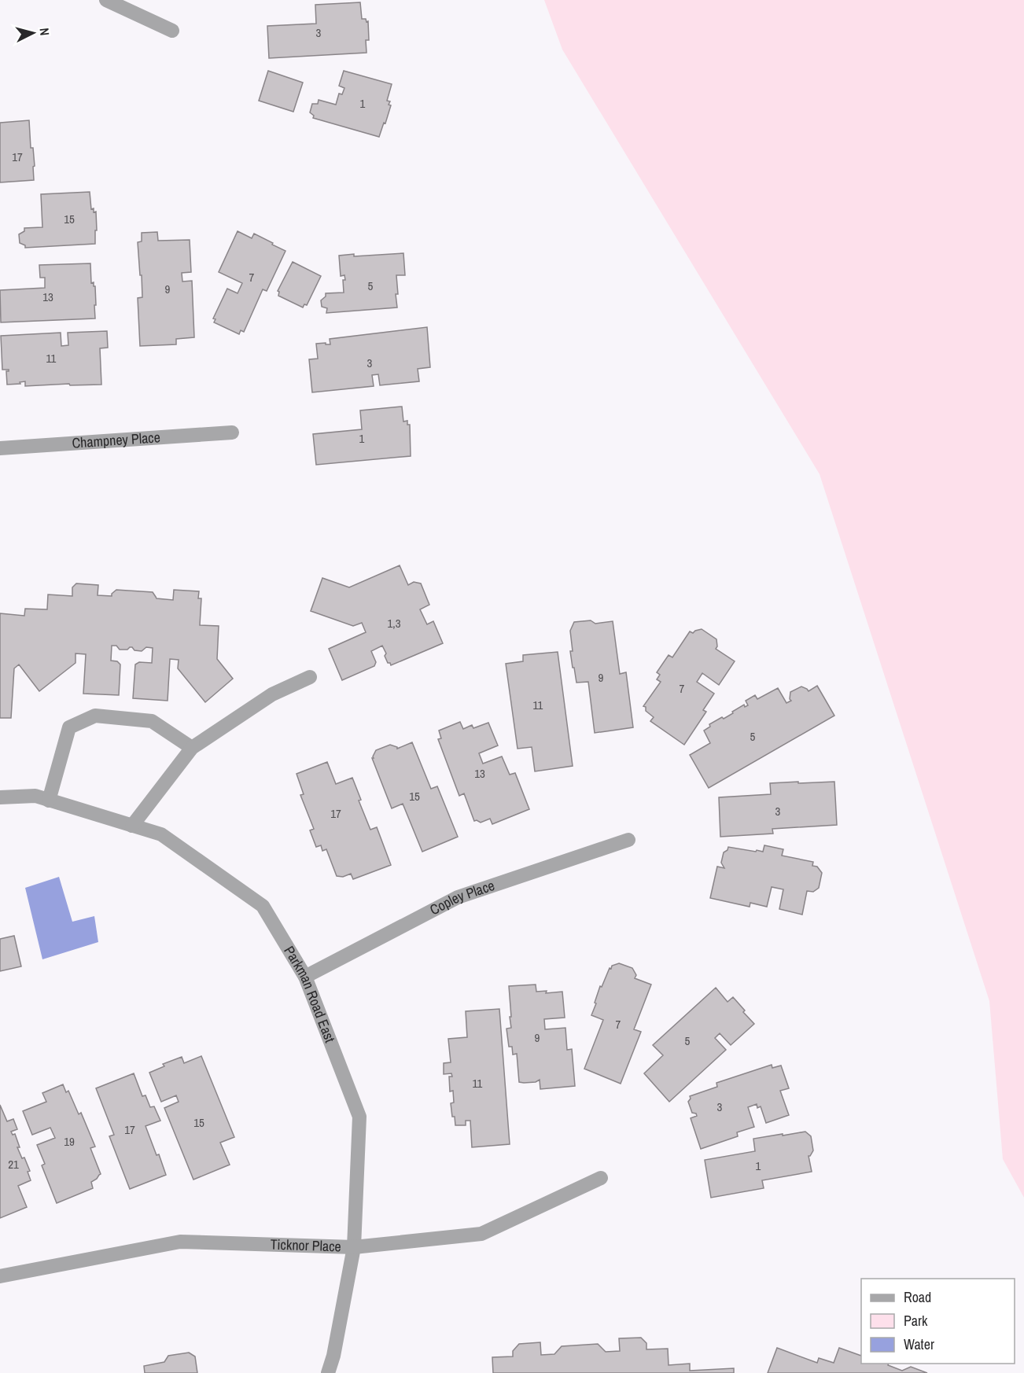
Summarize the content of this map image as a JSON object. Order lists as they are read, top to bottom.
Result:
{
  "streets": {
    "street": [
      "Champney Place",
      "Copley Place",
      "Parkman Road East",
      "Ticknor Place"
    ]
  },
  "crossings": [
    ["Copley Place", "Parkman Road East"],
    ["Parkman Road East", "Ticknor Place"]
  ],
  "house_numbers": [
    "3",
    "1",
    "17",
    "15",
    "7",
    "5",
    "9",
    "13",
    "11",
    "3",
    "1",
    "1,3",
    "9",
    "7",
    "11",
    "5",
    "13",
    "15",
    "3",
    "17",
    "7",
    "9",
    "5",
    "11",
    "3",
    "15",
    "17",
    "19",
    "21",
    "1"
  ],
  "legend": ["Road", "Park", "Water"],
  "north": "right"
}
